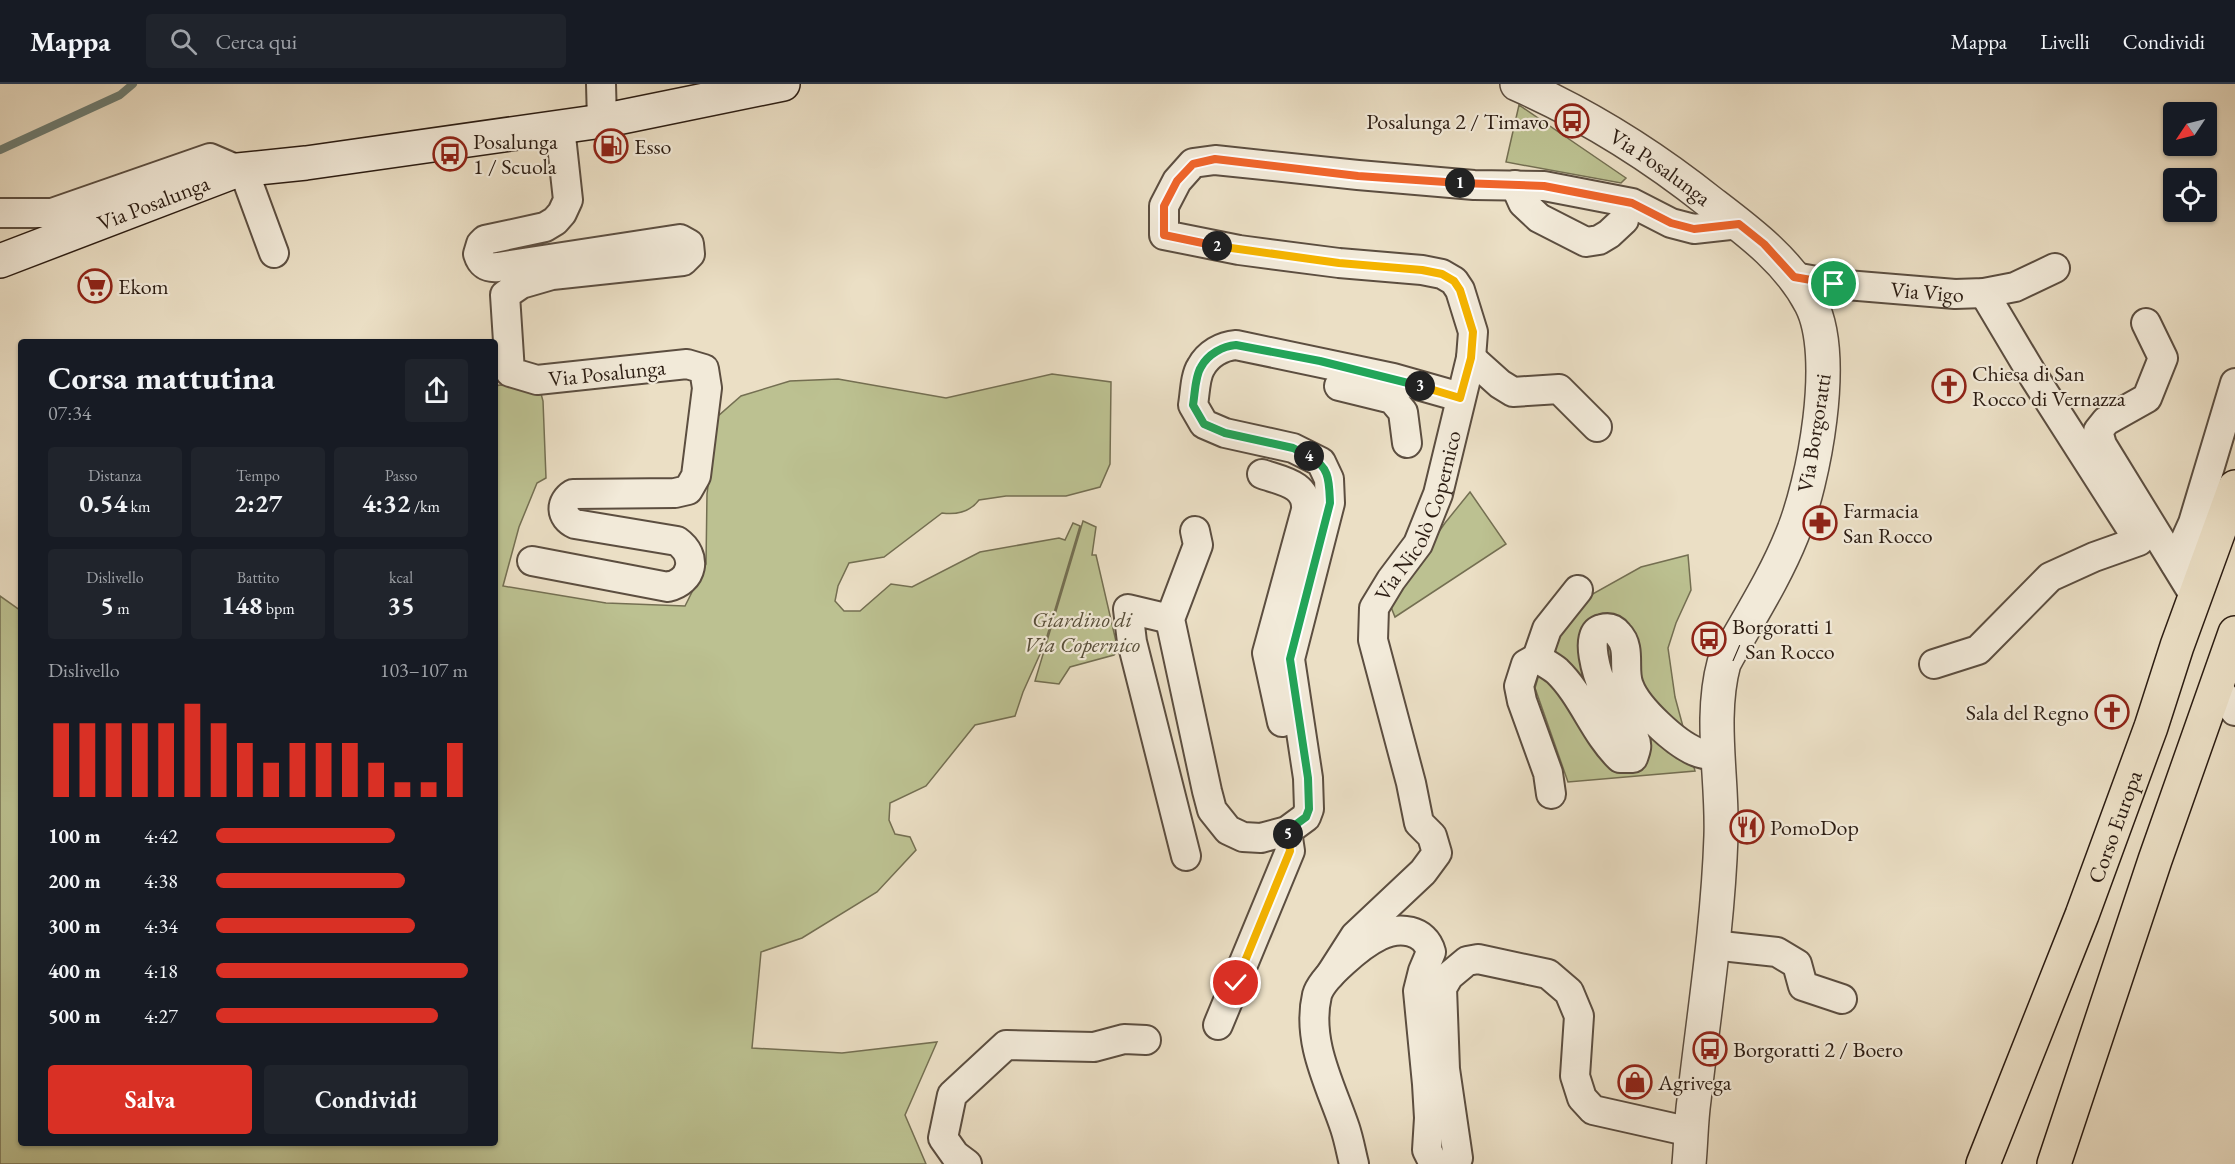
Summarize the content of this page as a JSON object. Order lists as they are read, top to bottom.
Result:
{
  "streets": {
    "main road": ["Corso Europa"],
    "street": [
      "Via Posalunga",
      "Via Vigo",
      "Via Borgoratti",
      "Via Nicolò Copernico"
    ]
  },
  "crossings": [
    ["Via Posalunga", "Via Vigo"],
    ["Via Posalunga", "Via Borgoratti"],
    ["Via Posalunga", "Via Nicolò Copernico"],
    ["Via Vigo", "Via Borgoratti"]
  ],
  "parks": ["Giardino di Via Copernico"],
  "places": {
    "bus stop": [
      "Posalunga 2 / Timavo",
      "Posalunga 1 / Scuola",
      "Borgoratti 1 / San Rocco",
      "Borgoratti 2 / Boero"
    ],
    "fuel station": ["Esso"],
    "supermarket": ["Ekom"],
    "church": ["Chiesa di San Rocco di Vernazza", "Sala del Regno"],
    "pharmacy": ["Farmacia San Rocco"],
    "restaurant": ["PomoDop"],
    "shop": ["Agrivega"]
  },
  "north": "bottom left",
  "page": {
    "header": "Mappa",
    "search": "Cerca qui",
    "nav": ["Mappa", "Livelli", "Condividi"],
    "pins": [
      "1",
      "2",
      "3",
      "4",
      "5"
    ],
    "heading": ["Corsa mattutina", "07:34"],
    "stats": [
      ["Distanza", "0.54 km"],
      ["Tempo", "2:27"],
      ["Passo", "4:32 /km"],
      ["Dislivello", "5 m"],
      ["Battito", "148 bpm"],
      ["kcal", "35"]
    ],
    "chart": ["Dislivello", "103–107 m"],
    "list": [
      {
        "name": "100 m",
        "note": "4:42"
      },
      {
        "name": "200 m",
        "note": "4:38"
      },
      {
        "name": "300 m",
        "note": "4:34"
      },
      {
        "name": "400 m",
        "note": "4:18"
      },
      {
        "name": "500 m",
        "note": "4:27"
      }
    ],
    "buttons": ["Salva", "Condividi"]
  }
}
